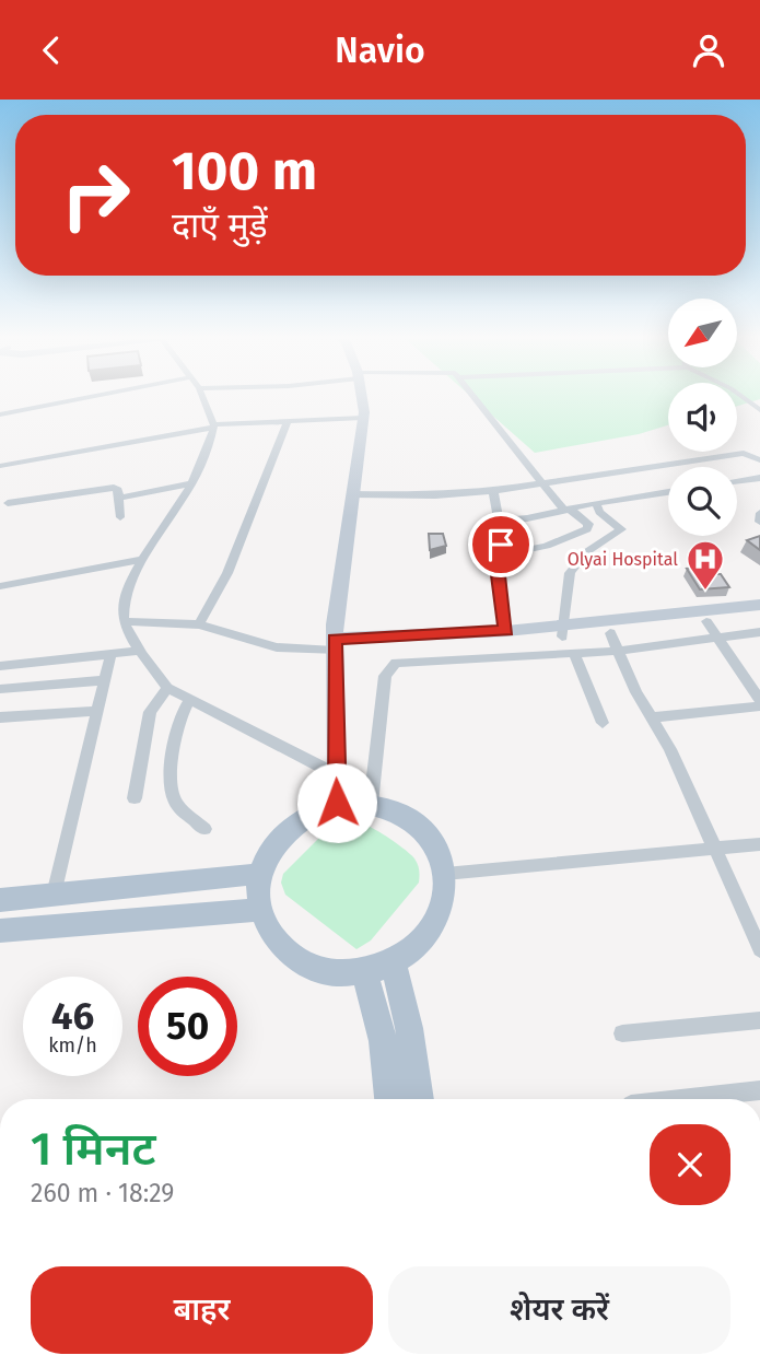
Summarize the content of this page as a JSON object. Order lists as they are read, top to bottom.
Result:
{
  "places": {
    "hospital": ["Olyai Hospital"]
  },
  "north": "bottom left",
  "page": {
    "header": "Navio",
    "turn": ["100 m", "दाएँ मुड़ें"],
    "speed": "46 km/h",
    "limit": "50",
    "heading": ["1 मिनट", "260 m · 18:29"],
    "buttons": ["बाहर", "शेयर करें"]
  }
}
